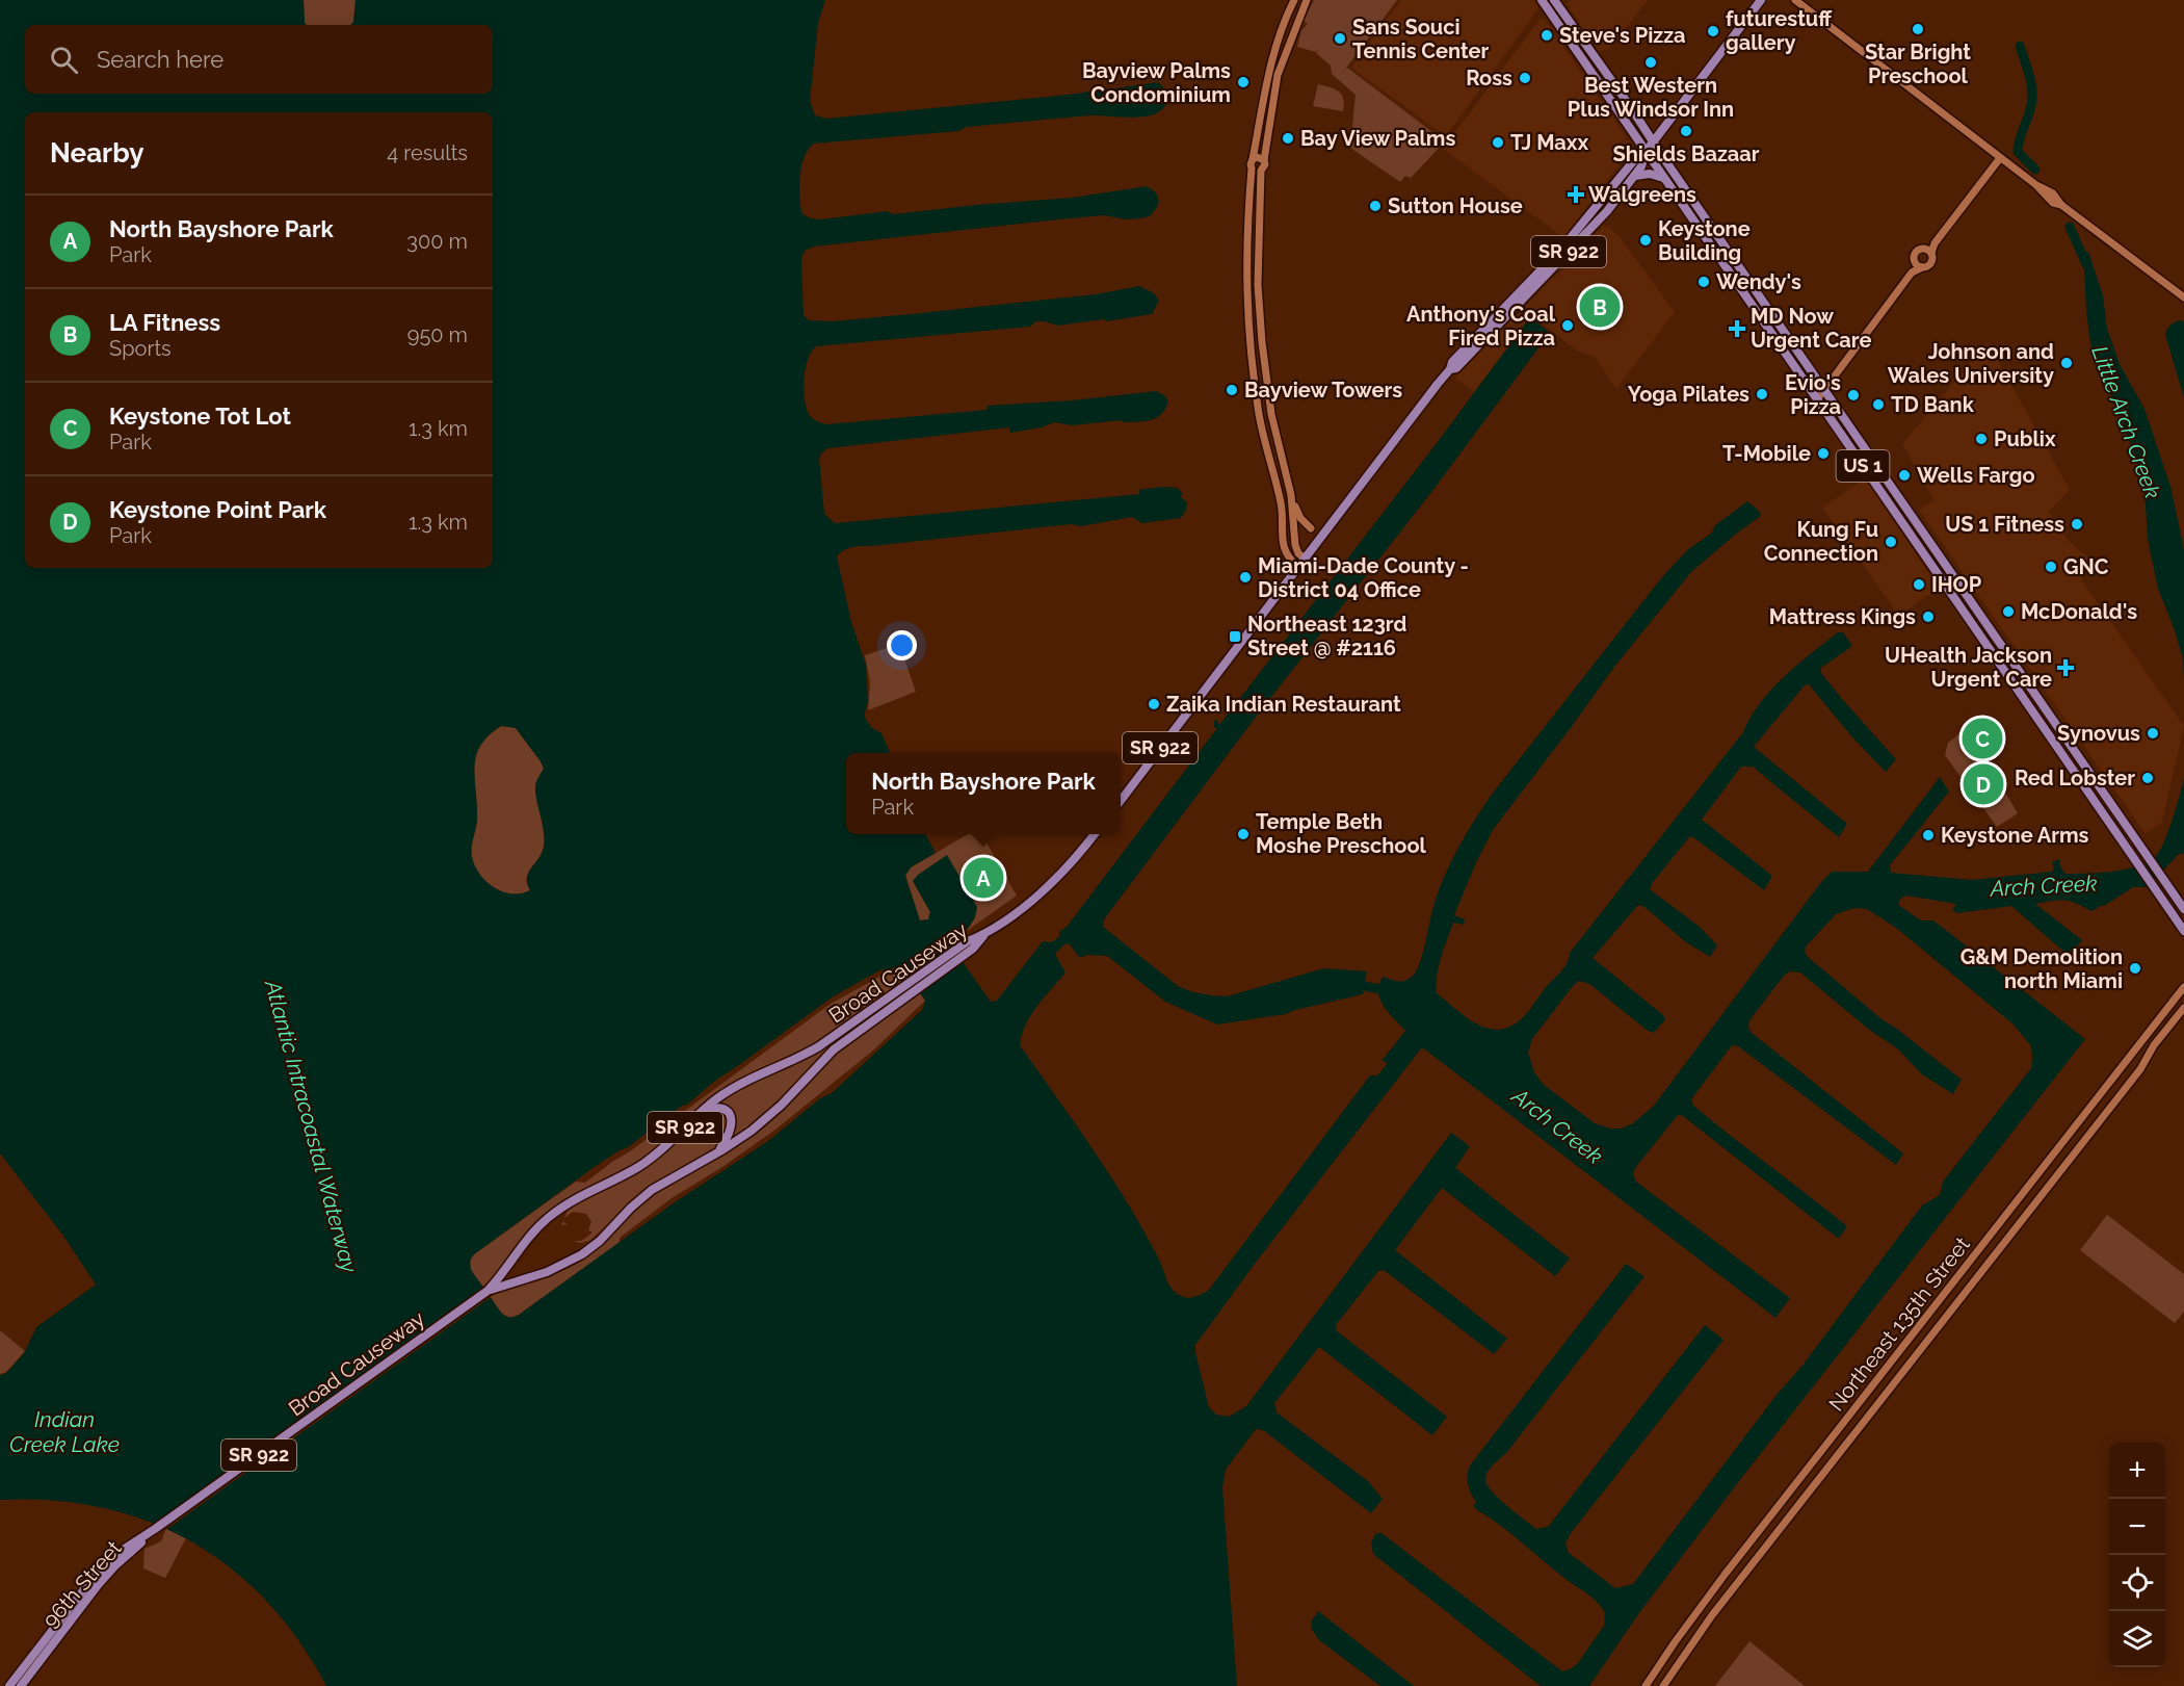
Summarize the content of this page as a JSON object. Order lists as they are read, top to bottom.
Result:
{
  "streets": {
    "main road": [
      "SR 922",
      "US 1",
      "Broad Causeway",
      "96th Street"
    ],
    "street": ["Northeast 135th Street"]
  },
  "crossings": [
    ["SR 922", "US 1"],
    ["Broad Causeway", "96th Street"]
  ],
  "water": [
    "Little Arch Creek",
    "Arch Creek",
    "Atlantic Intracoastal Waterway",
    "Indian Creek Lake"
  ],
  "places": {
    "other": [
      "Star Bright Preschool",
      "futurestuff gallery",
      "Steve's Pizza",
      "Sans Souci Tennis Center",
      "Best Western Plus Windsor Inn",
      "Ross",
      "Bayview Palms Condominium",
      "Shields Bazaar",
      "Bay View Palms",
      "TJ Maxx",
      "Sutton House",
      "Keystone Building",
      "Wendy's",
      "Anthony's Coal Fired Pizza",
      "Johnson and Wales University",
      "Bayview Towers",
      "Yoga Pilates",
      "Evio's Pizza",
      "TD Bank",
      "Publix",
      "T-Mobile",
      "Wells Fargo",
      "US 1 Fitness",
      "Kung Fu Connection",
      "GNC",
      "Miami-Dade County - District 04 Office",
      "IHOP",
      "McDonald's",
      "Mattress Kings",
      "Zaika Indian Restaurant",
      "Synovus",
      "Red Lobster",
      "Temple Beth Moshe Preschool",
      "Keystone Arms",
      "G&M Demolition north Miami"
    ],
    "health": ["Walgreens", "MD Now Urgent Care", "UHealth Jackson Urgent Care"],
    "transit": ["Northeast 123rd Street @ #2116"]
  },
  "page": {
    "search": "Search here",
    "heading": ["Nearby", "4 results"],
    "list": [
      {
        "mark": "A",
        "name": "North Bayshore Park",
        "note": "Park",
        "value": "300 m"
      },
      {
        "mark": "B",
        "name": "LA Fitness",
        "note": "Sports",
        "value": "950 m"
      },
      {
        "mark": "C",
        "name": "Keystone Tot Lot",
        "note": "Park",
        "value": "1.3 km"
      },
      {
        "mark": "D",
        "name": "Keystone Point Park",
        "note": "Park",
        "value": "1.3 km"
      }
    ],
    "pins": [
      "B",
      "C",
      "D",
      "A"
    ],
    "popup": ["North Bayshore Park", "Park"],
    "map_buttons": ["+", "−"]
  }
}
